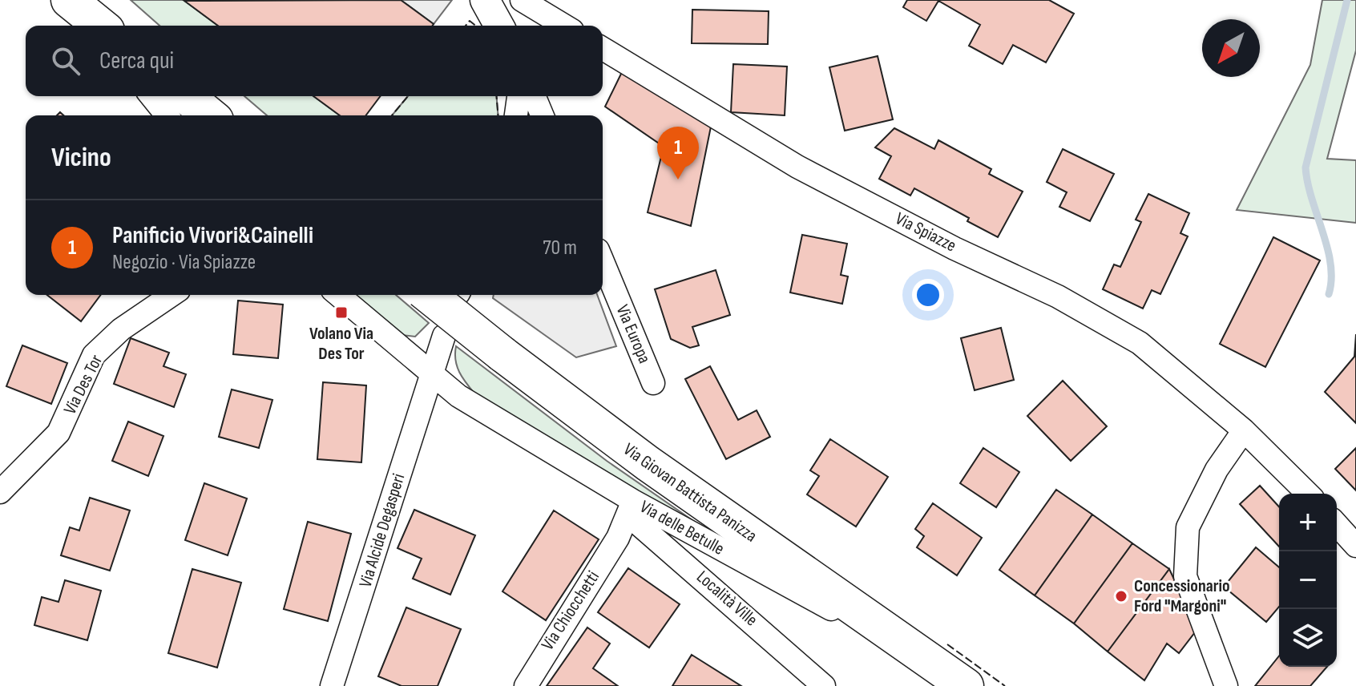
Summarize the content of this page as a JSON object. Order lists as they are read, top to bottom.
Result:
{
  "streets": {
    "main road": ["Via Giovan Battista Panizza"],
    "street": [
      "Via Spiazze",
      "Via Europa",
      "Via Des Tor",
      "Via delle Betulle",
      "Via Alcide Degasperi",
      "Località Ville",
      "Via Chiocchetti"
    ]
  },
  "crossings": [
    ["Via Giovan Battista Panizza", "Via delle Betulle"],
    ["Via delle Betulle", "Via Alcide Degasperi"],
    ["Via delle Betulle", "Località Ville"],
    ["Via delle Betulle", "Via Chiocchetti"],
    ["Località Ville", "Via Chiocchetti"]
  ],
  "places": {
    "transit": ["Volano Via Des Tor"],
    "other": ["Concessionario Ford \"Margoni\""]
  },
  "north": "bottom left",
  "page": {
    "search": "Cerca qui",
    "heading": "Vicino",
    "pins": "1",
    "list": [
      {
        "mark": "1",
        "name": "Panificio Vivori&Cainelli",
        "note": "Negozio · Via Spiazze",
        "value": "70 m"
      }
    ],
    "map_buttons": ["+", "−"]
  }
}
